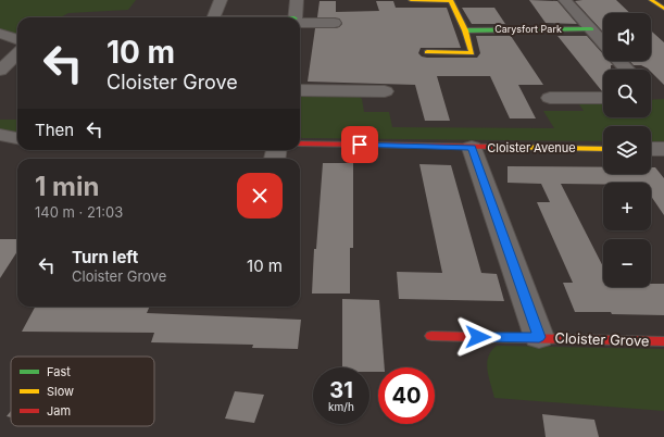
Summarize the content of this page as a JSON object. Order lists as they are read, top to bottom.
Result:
{
  "streets": {
    "street": ["Carysfort Park", "Cloister Avenue", "Cloister Grove"]
  },
  "crossings": [
    ["Cloister Avenue", "Cloister Grove"]
  ],
  "legend": ["Fast", "Slow", "Jam"],
  "page": {
    "map_buttons": ["+", "−"],
    "turn": ["10 m", "Cloister Grove"],
    "then": "Then",
    "heading": ["1 min", "140 m · 21:03"],
    "list": [
      {
        "name": "Turn left",
        "note": "Cloister Grove",
        "value": "10 m"
      }
    ],
    "speed": "31 km/h",
    "limit": "40"
  }
}
